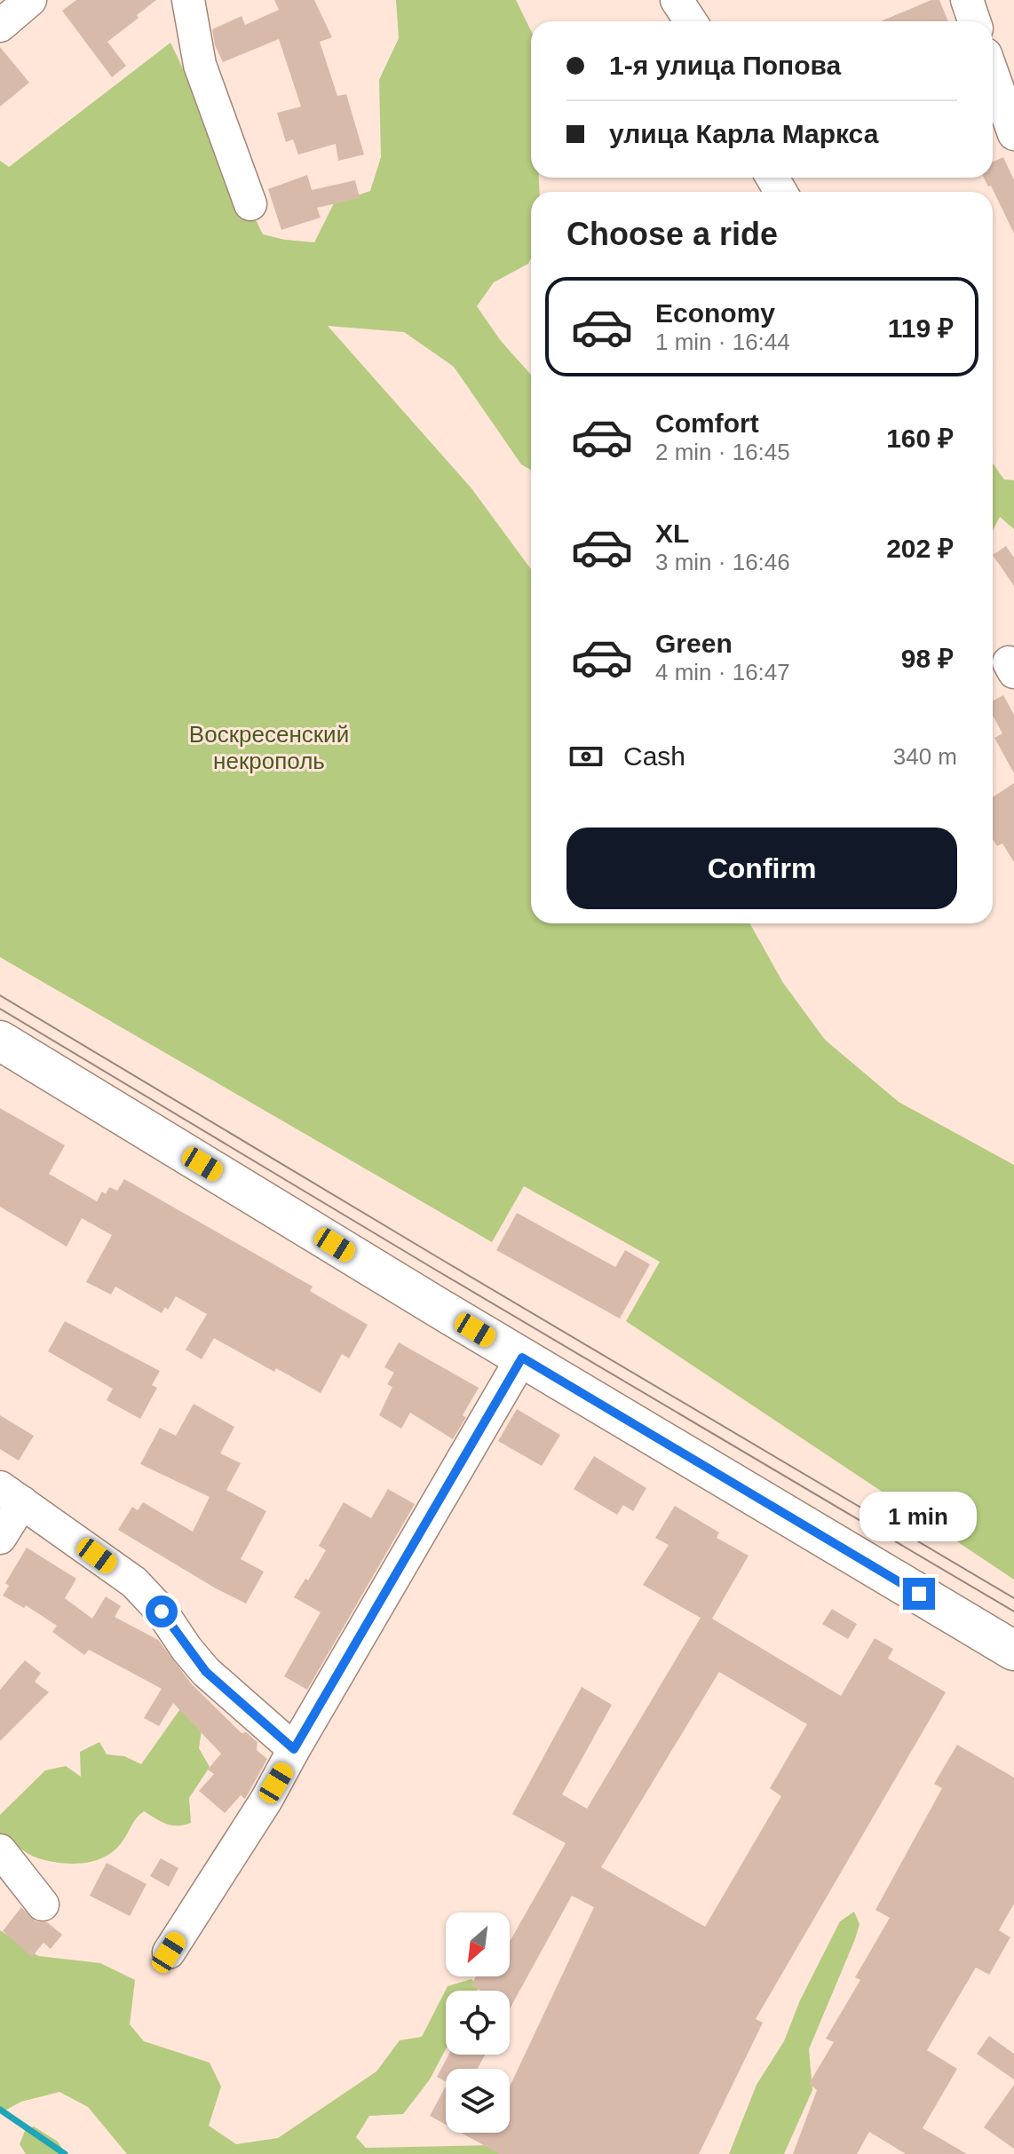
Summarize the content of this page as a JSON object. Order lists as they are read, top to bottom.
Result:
{
  "parks": ["Воскресенский некрополь"],
  "north": "bottom left",
  "page": {
    "banner": ["1-я улица Попова", "улица Карла Маркса"],
    "heading": "Choose a ride",
    "list": [
      {
        "name": "Economy",
        "note": "1 min · 16:44",
        "value": "119 ₽"
      },
      {
        "name": "Comfort",
        "note": "2 min · 16:45",
        "value": "160 ₽"
      },
      {
        "name": "XL",
        "note": "3 min · 16:46",
        "value": "202 ₽"
      },
      {
        "name": "Green",
        "note": "4 min · 16:47",
        "value": "98 ₽"
      }
    ],
    "pay": ["Cash", "340 m"],
    "buttons": "Confirm",
    "bubble": "1 min"
  }
}
